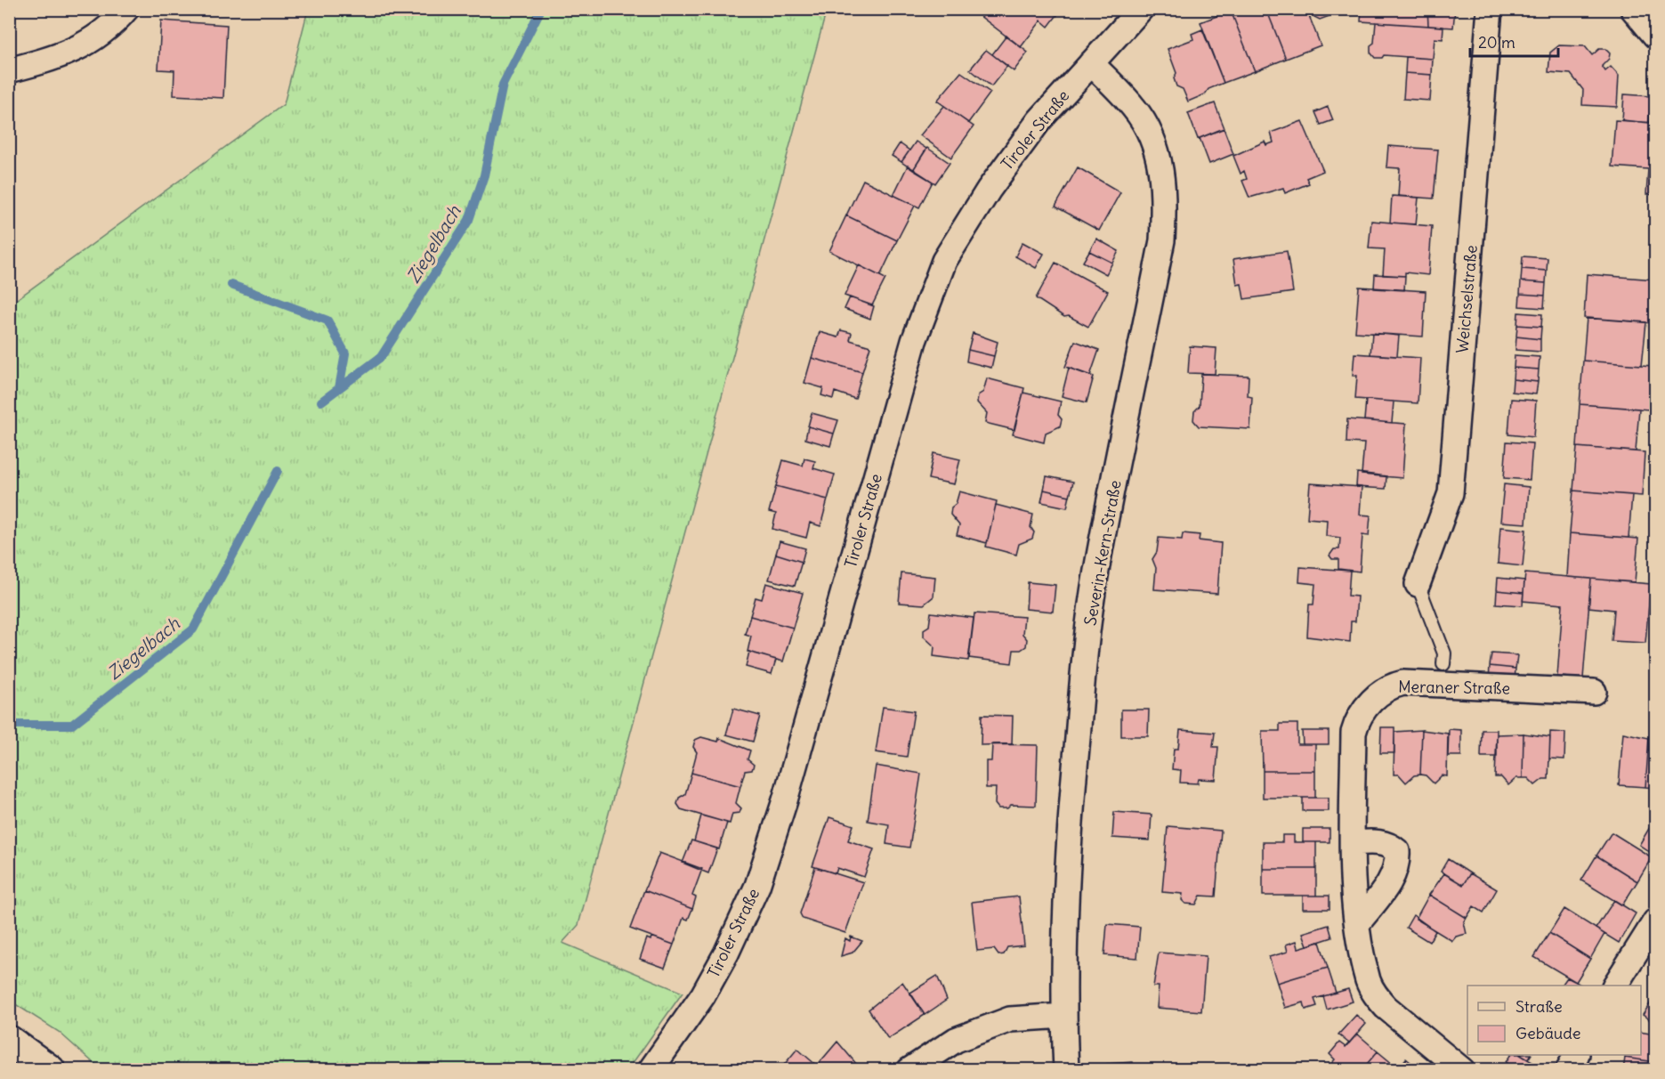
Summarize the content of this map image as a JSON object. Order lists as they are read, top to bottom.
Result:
{
  "streets": {
    "street": [
      "Tiroler Straße",
      "Weichselstraße",
      "Severin-Kern-Straße",
      "Meraner Straße"
    ]
  },
  "crossings": [
    ["Tiroler Straße", "Severin-Kern-Straße"]
  ],
  "water": ["Ziegelbach"],
  "legend": ["Straße", "Gebäude"],
  "scale_bar": "20 m"
}
